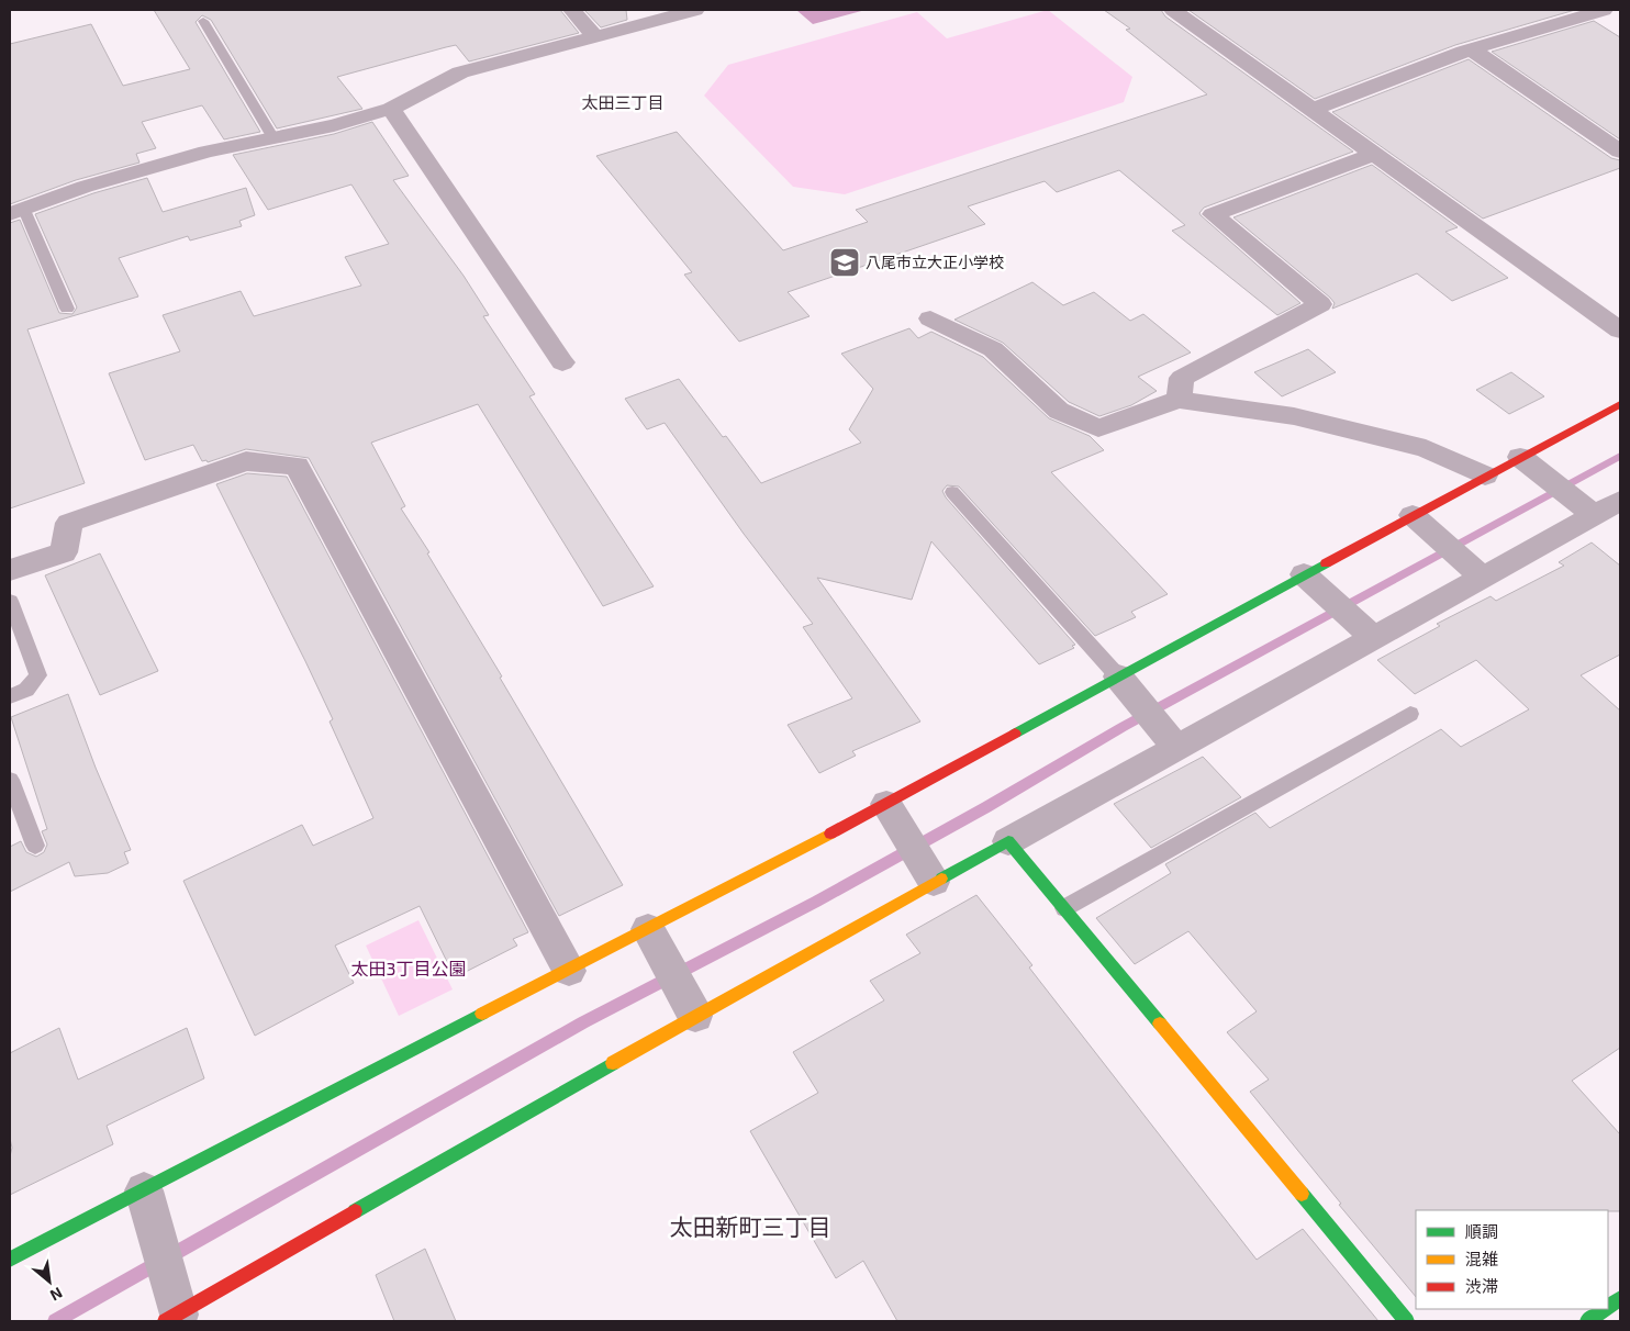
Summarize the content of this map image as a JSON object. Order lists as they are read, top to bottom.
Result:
{
  "districts": ["太田三丁目", "太田新町三丁目"],
  "parks": ["太田3丁目公園"],
  "places": {
    "school or university": ["八尾市立大正小学校"]
  },
  "legend": ["順調", "混雑", "渋滞"],
  "north": "bottom right"
}
